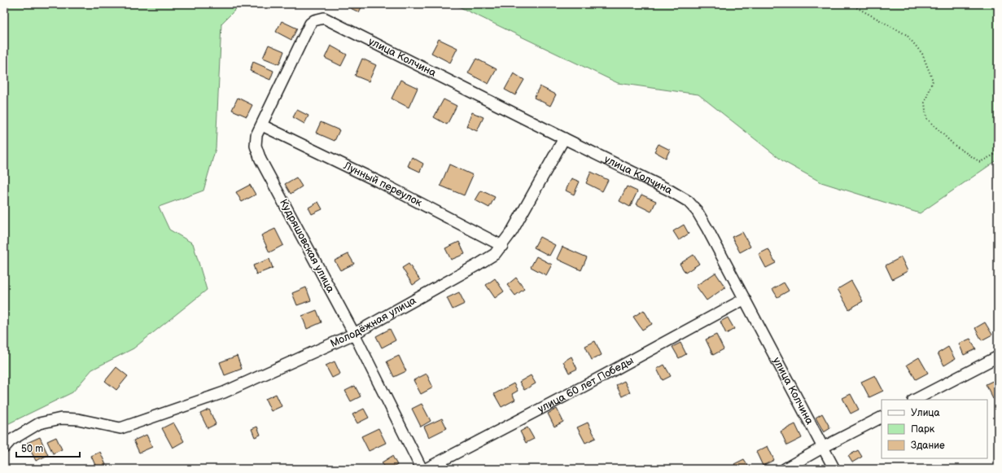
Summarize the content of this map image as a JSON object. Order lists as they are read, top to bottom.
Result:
{
  "streets": {
    "street": [
      "улица Колчина",
      "Лунный переулок",
      "Кудряшовская улица",
      "Молодёжная улица",
      "улица 60 лет Победы"
    ]
  },
  "crossings": [
    ["улица Колчина", "Кудряшовская улица"],
    ["улица Колчина", "Молодёжная улица"],
    ["улица Колчина", "улица 60 лет Победы"],
    ["Лунный переулок", "Кудряшовская улица"],
    ["Лунный переулок", "Молодёжная улица"],
    ["Кудряшовская улица", "Молодёжная улица"]
  ],
  "legend": ["Улица", "Парк", "Здание"],
  "scale_bar": "50 m"
}
